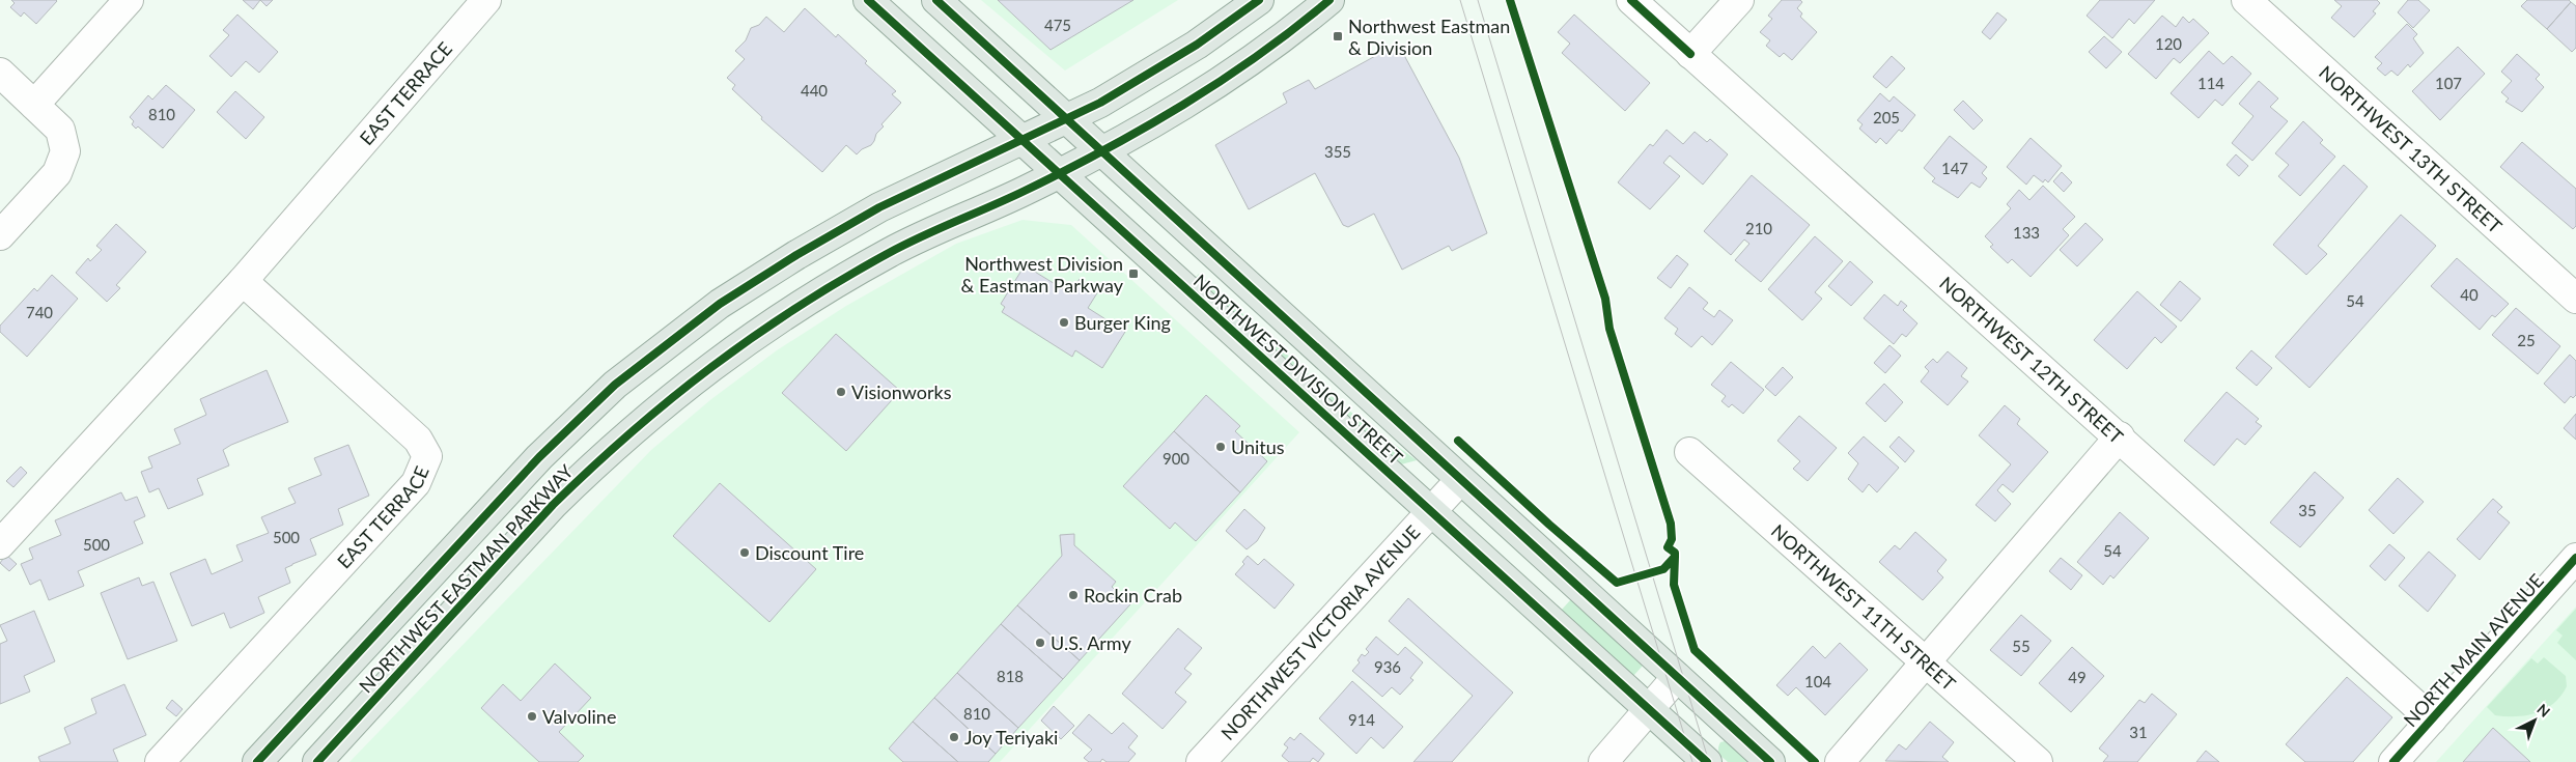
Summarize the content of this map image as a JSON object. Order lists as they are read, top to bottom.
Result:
{
  "streets": {
    "main road": ["NORTHWEST DIVISION STREET", "NORTHWEST EASTMAN PARKWAY"],
    "street": [
      "EAST TERRACE",
      "NORTHWEST 13TH STREET",
      "NORTHWEST 12TH STREET",
      "NORTHWEST 11TH STREET",
      "NORTHWEST VICTORIA AVENUE",
      "NORTH MAIN AVENUE"
    ]
  },
  "crossings": [
    ["NORTHWEST 12TH STREET", "NORTH MAIN AVENUE"],
    ["NORTHWEST DIVISION STREET", "NORTHWEST EASTMAN PARKWAY"],
    ["NORTHWEST DIVISION STREET", "NORTHWEST VICTORIA AVENUE"]
  ],
  "places": {
    "transit": ["Northwest Eastman & Division", "Northwest Division & Eastman Parkway"],
    "other": [
      "Burger King",
      "Visionworks",
      "Unitus",
      "Discount Tire",
      "Rockin Crab",
      "U.S. Army",
      "Valvoline",
      "Joy Teriyaki"
    ]
  },
  "house_numbers": [
    "475",
    "120",
    "114",
    "107",
    "440",
    "810",
    "205",
    "355",
    "147",
    "210",
    "133",
    "40",
    "54",
    "740",
    "25",
    "900",
    "35",
    "500",
    "500",
    "54",
    "55",
    "936",
    "818",
    "49",
    "104",
    "810",
    "914",
    "31"
  ],
  "north": "top right"
}
